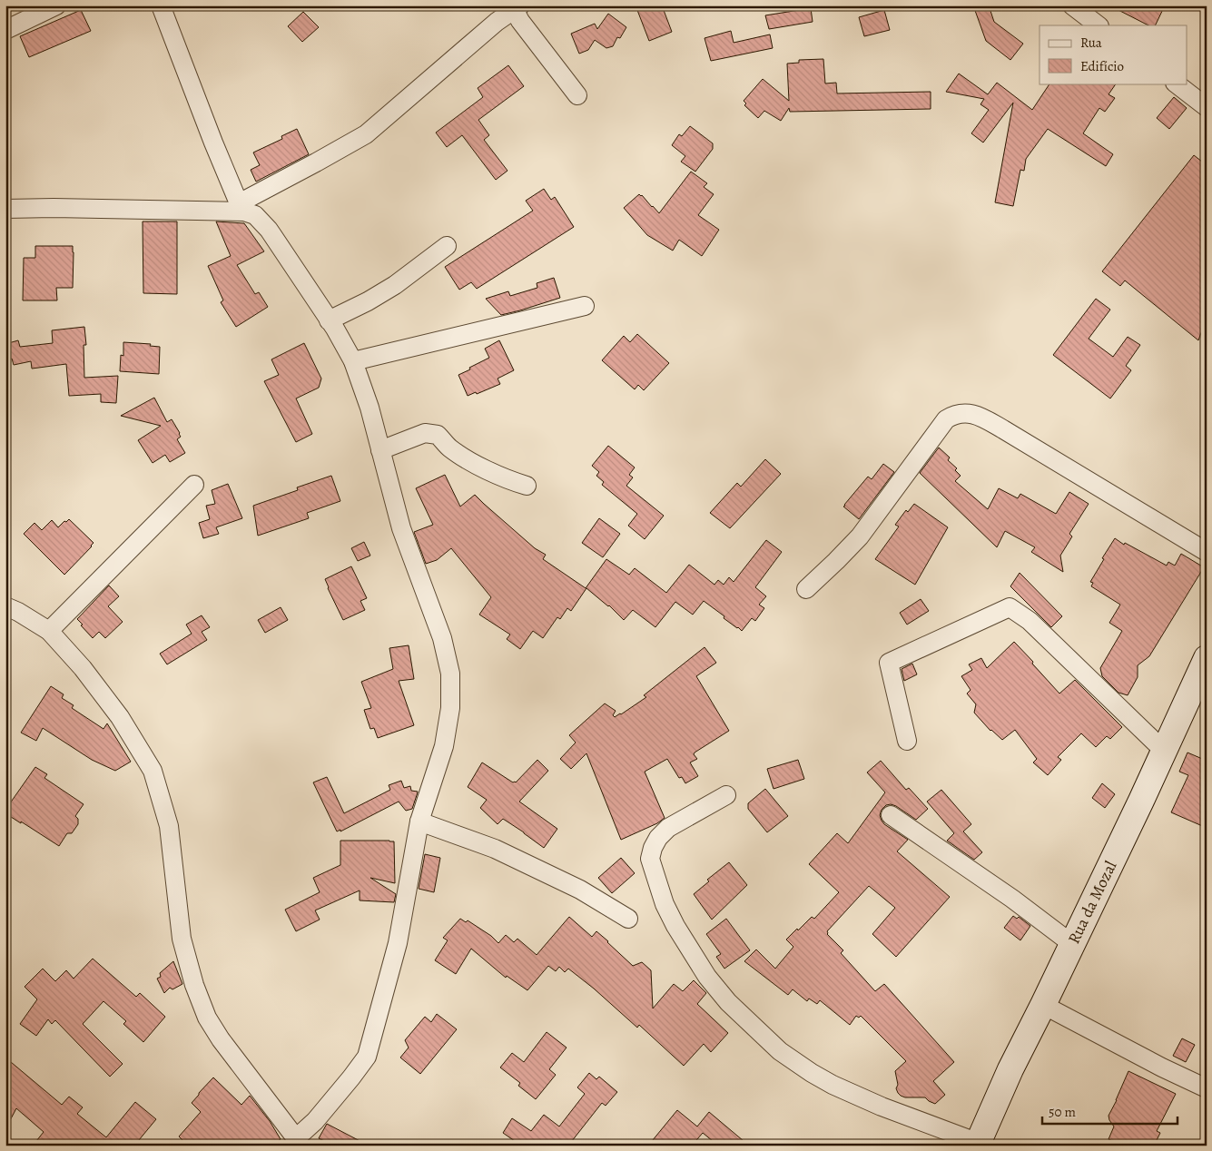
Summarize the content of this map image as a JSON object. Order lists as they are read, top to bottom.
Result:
{
  "streets": {
    "main road": ["Rua da Mozal"]
  },
  "legend": ["Rua", "Edifício"],
  "scale_bar": "50 m"
}
